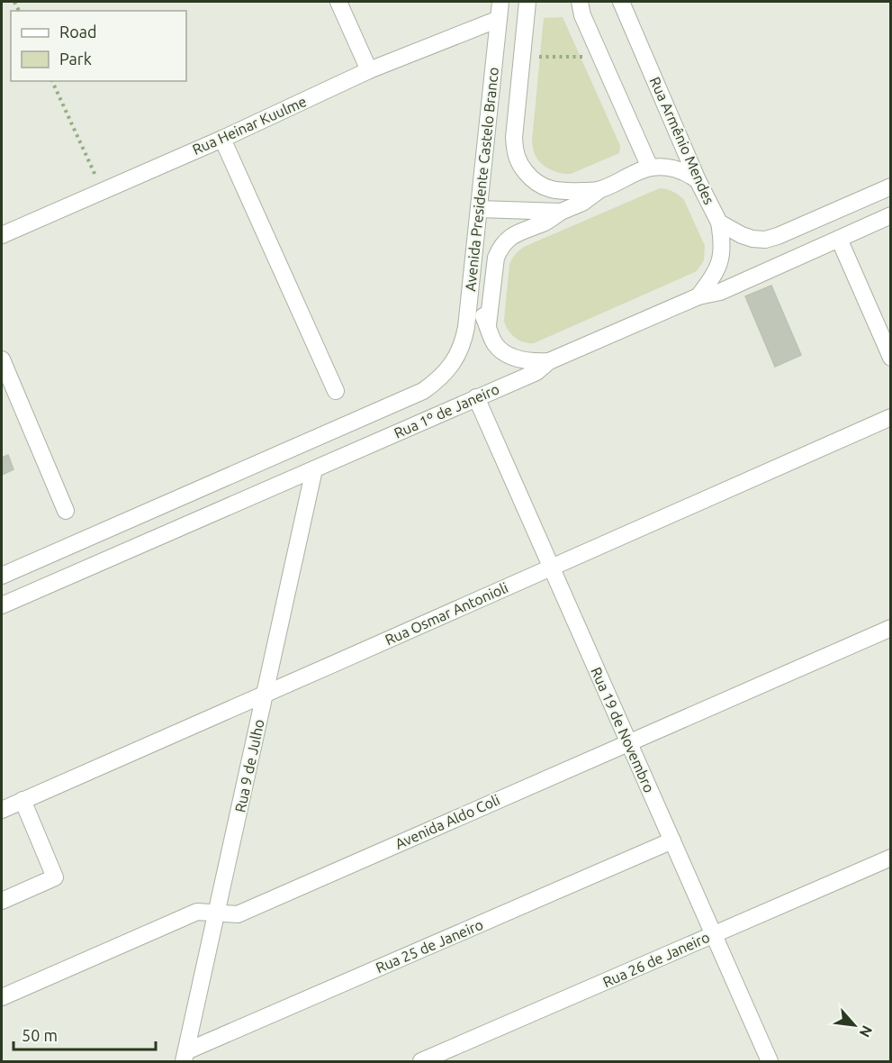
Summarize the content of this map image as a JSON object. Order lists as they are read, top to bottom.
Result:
{
  "streets": {
    "street": [
      "Rua Heinar Kuulme",
      "Rua Armênio Mendes",
      "Avenida Presidente Castelo Branco",
      "Rua 1º de Janeiro",
      "Rua Osmar Antonioli",
      "Rua 19 de Novembro",
      "Rua 9 de Julho",
      "Avenida Aldo Coli",
      "Rua 25 de Janeiro",
      "Rua 26 de Janeiro"
    ]
  },
  "crossings": [
    ["Rua Heinar Kuulme", "Avenida Presidente Castelo Branco"],
    ["Avenida Presidente Castelo Branco", "Rua 1º de Janeiro"],
    ["Rua 1º de Janeiro", "Rua 19 de Novembro"],
    ["Rua 1º de Janeiro", "Rua 9 de Julho"],
    ["Rua Osmar Antonioli", "Rua 19 de Novembro"],
    ["Rua Osmar Antonioli", "Rua 9 de Julho"],
    ["Rua 19 de Novembro", "Avenida Aldo Coli"],
    ["Rua 19 de Novembro", "Rua 25 de Janeiro"],
    ["Rua 19 de Novembro", "Rua 26 de Janeiro"],
    ["Rua 9 de Julho", "Avenida Aldo Coli"],
    ["Rua 9 de Julho", "Rua 25 de Janeiro"]
  ],
  "legend": ["Road", "Park"],
  "scale_bar": "50 m",
  "north": "bottom right"
}
